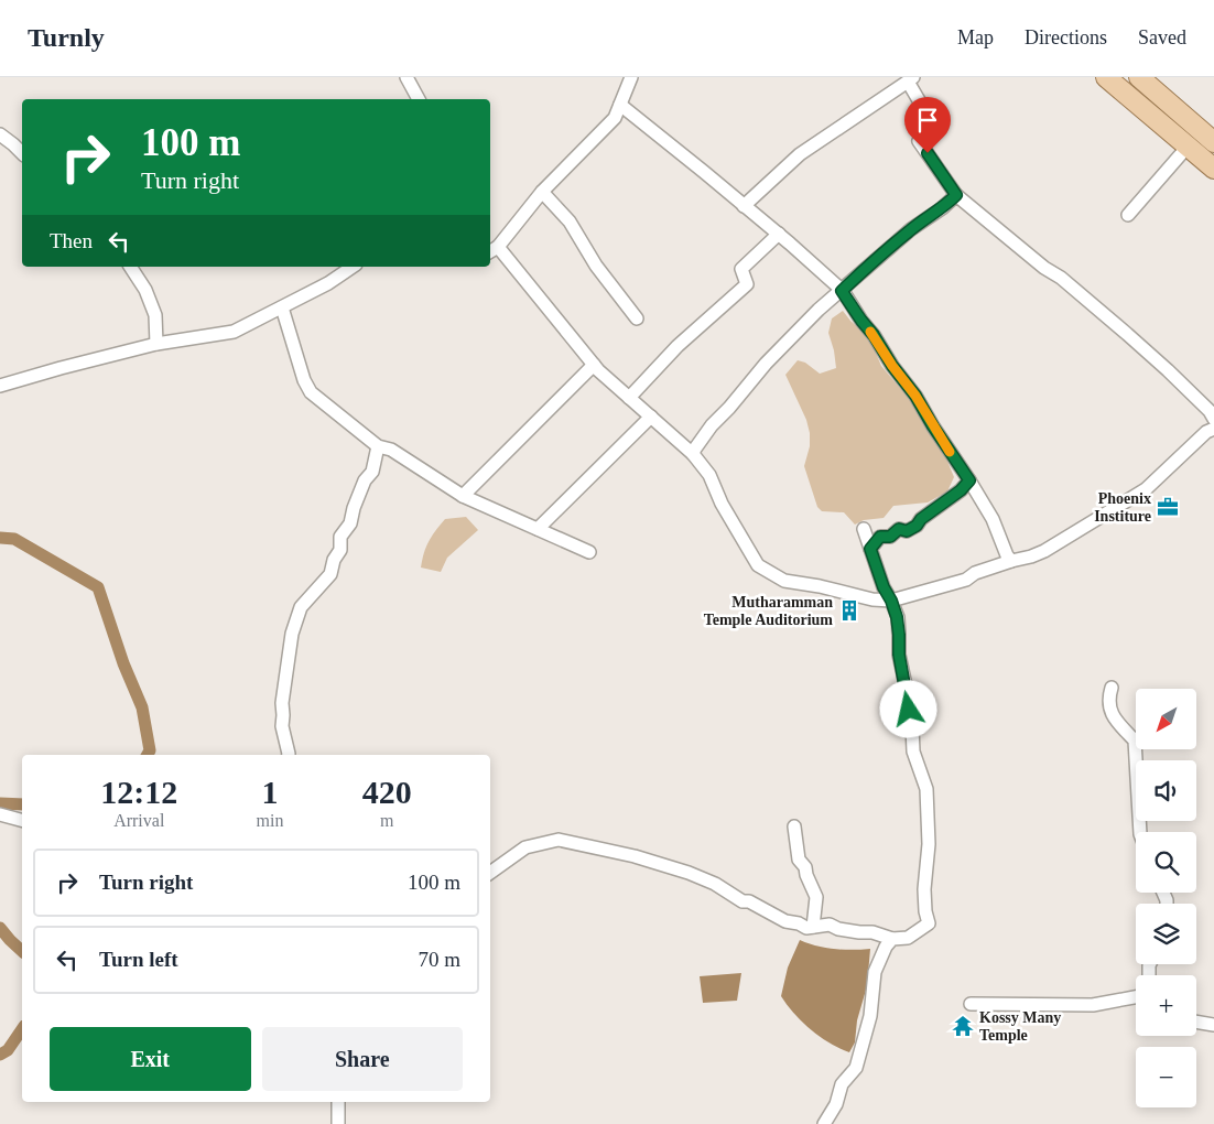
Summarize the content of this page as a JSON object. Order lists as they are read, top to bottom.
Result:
{
  "places": {
    "office": ["Phoenix Institure"],
    "building": ["Mutharamman Temple Auditorium"],
    "temple": ["Kossy Many Temple"]
  },
  "north": "bottom left",
  "page": {
    "header": "Turnly",
    "nav": ["Map", "Directions", "Saved"],
    "turn": ["100 m", "Turn right"],
    "then": "Then",
    "map_buttons": ["+", "−"],
    "eta": [
      "12:12",
      "Arrival",
      "1",
      "min",
      "420",
      "m"
    ],
    "list": [
      {
        "name": "Turn right",
        "value": "100 m"
      },
      {
        "name": "Turn left",
        "value": "70 m"
      }
    ],
    "buttons": ["Exit", "Share"]
  }
}
